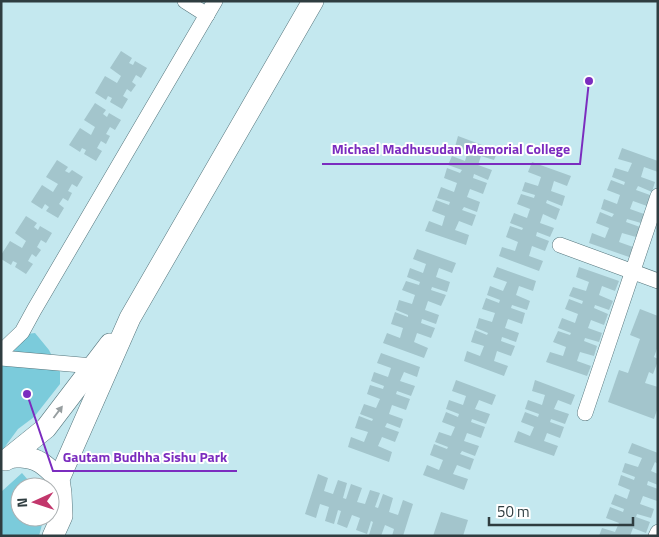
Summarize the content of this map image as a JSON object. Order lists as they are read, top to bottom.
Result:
{
  "places": ["Michael Madhusudan Memorial College", "Gautam Budhha Sishu Park"],
  "scale_bar": "50 m",
  "north": "left"
}
